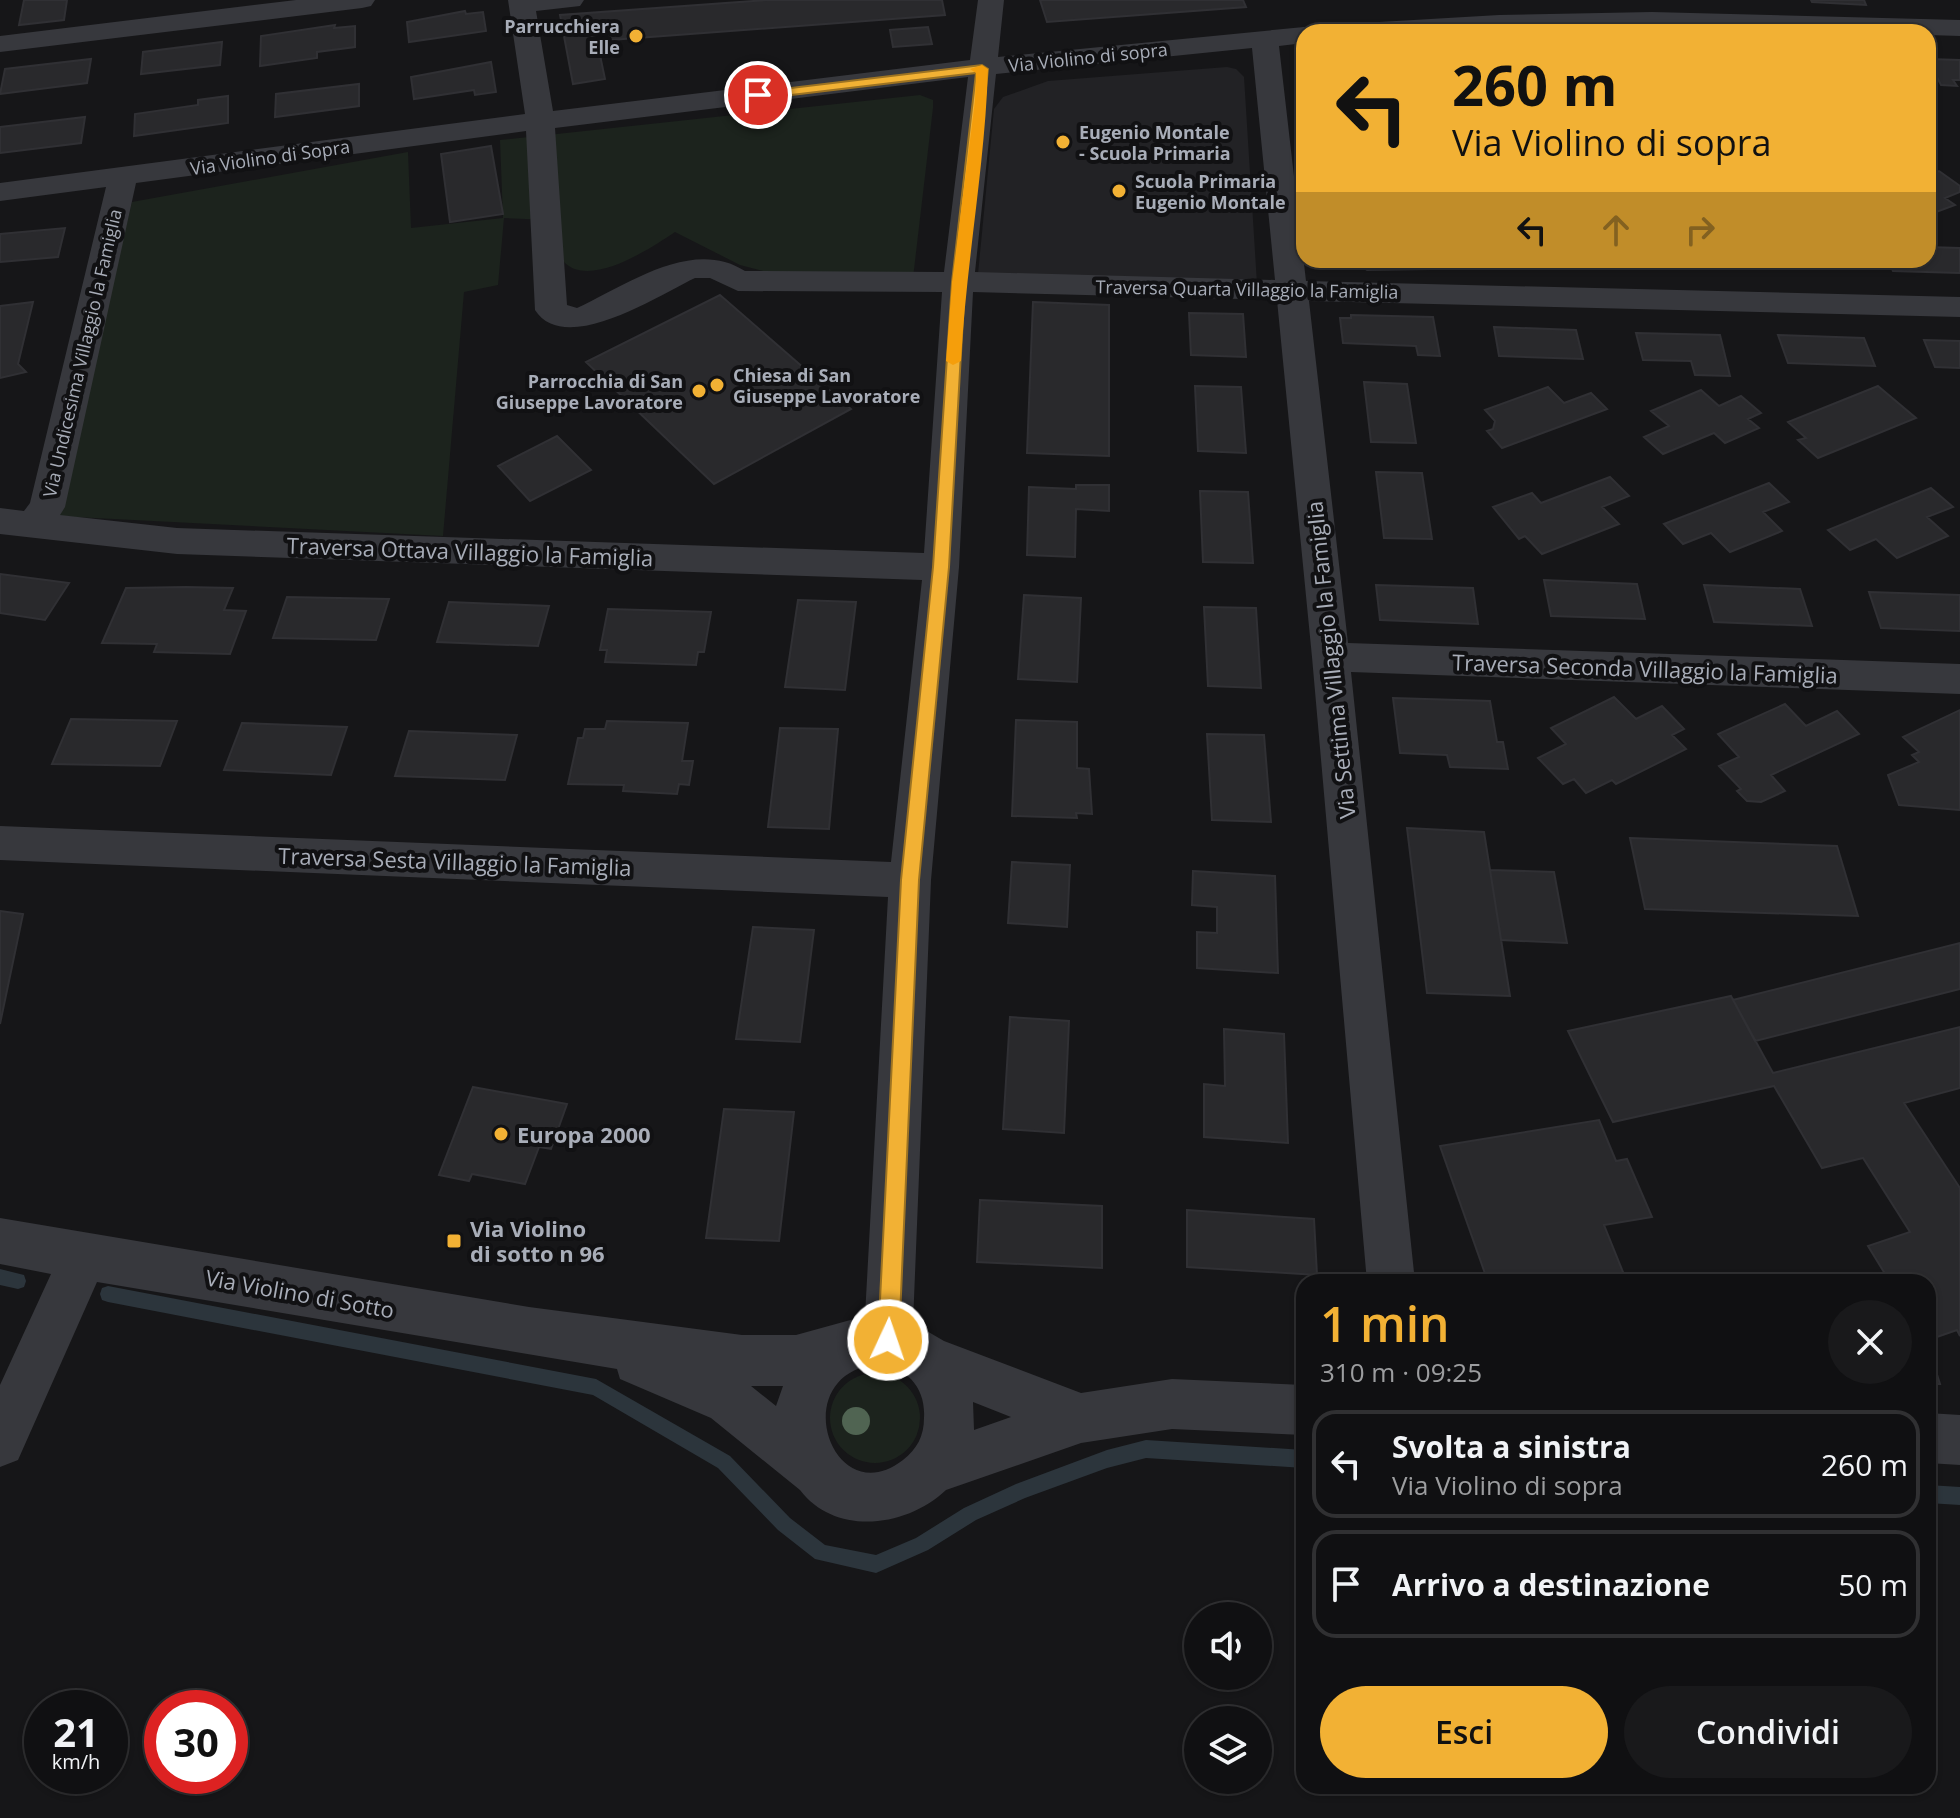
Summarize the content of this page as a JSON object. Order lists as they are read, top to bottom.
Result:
{
  "streets": {
    "street": [
      "Via Violino di sopra",
      "Via Violino di Sopra",
      "Traversa Quarta Villaggio la Famiglia",
      "Via Undicesima Villaggio la Famiglia",
      "Traversa Ottava Villaggio la Famiglia",
      "Via Settima Villaggio la Famiglia",
      "Traversa Seconda Villaggio la Famiglia",
      "Traversa Sesta Villaggio la Famiglia",
      "Via Violino di Sotto"
    ]
  },
  "crossings": [
    ["Via Violino di sopra", "Via Violino di Sopra"],
    ["Via Violino di sopra", "Traversa Quarta Villaggio la Famiglia"],
    ["Via Violino di sopra", "Via Settima Villaggio la Famiglia"],
    ["Via Violino di Sopra", "Traversa Quarta Villaggio la Famiglia"],
    ["Via Violino di Sopra", "Via Undicesima Villaggio la Famiglia"],
    ["Traversa Quarta Villaggio la Famiglia", "Via Settima Villaggio la Famiglia"],
    ["Via Undicesima Villaggio la Famiglia", "Traversa Ottava Villaggio la Famiglia"],
    ["Via Settima Villaggio la Famiglia", "Traversa Seconda Villaggio la Famiglia"]
  ],
  "places": {
    "other": [
      "Parrucchiera Elle",
      "Eugenio Montale - Scuola Primaria",
      "Scuola Primaria Eugenio Montale",
      "Chiesa di San Giuseppe Lavoratore",
      "Parrocchia di San Giuseppe Lavoratore",
      "Europa 2000"
    ],
    "transit": ["Via Violino di sotto n 96"]
  },
  "page": {
    "turn": ["260 m", "Via Violino di sopra"],
    "heading": ["1 min", "310 m · 09:25"],
    "list": [
      {
        "name": "Svolta a sinistra",
        "note": "Via Violino di sopra",
        "value": "260 m"
      },
      {
        "name": "Arrivo a destinazione",
        "value": "50 m"
      }
    ],
    "buttons": ["Esci", "Condividi"],
    "speed": "21 km/h",
    "limit": "30"
  }
}
